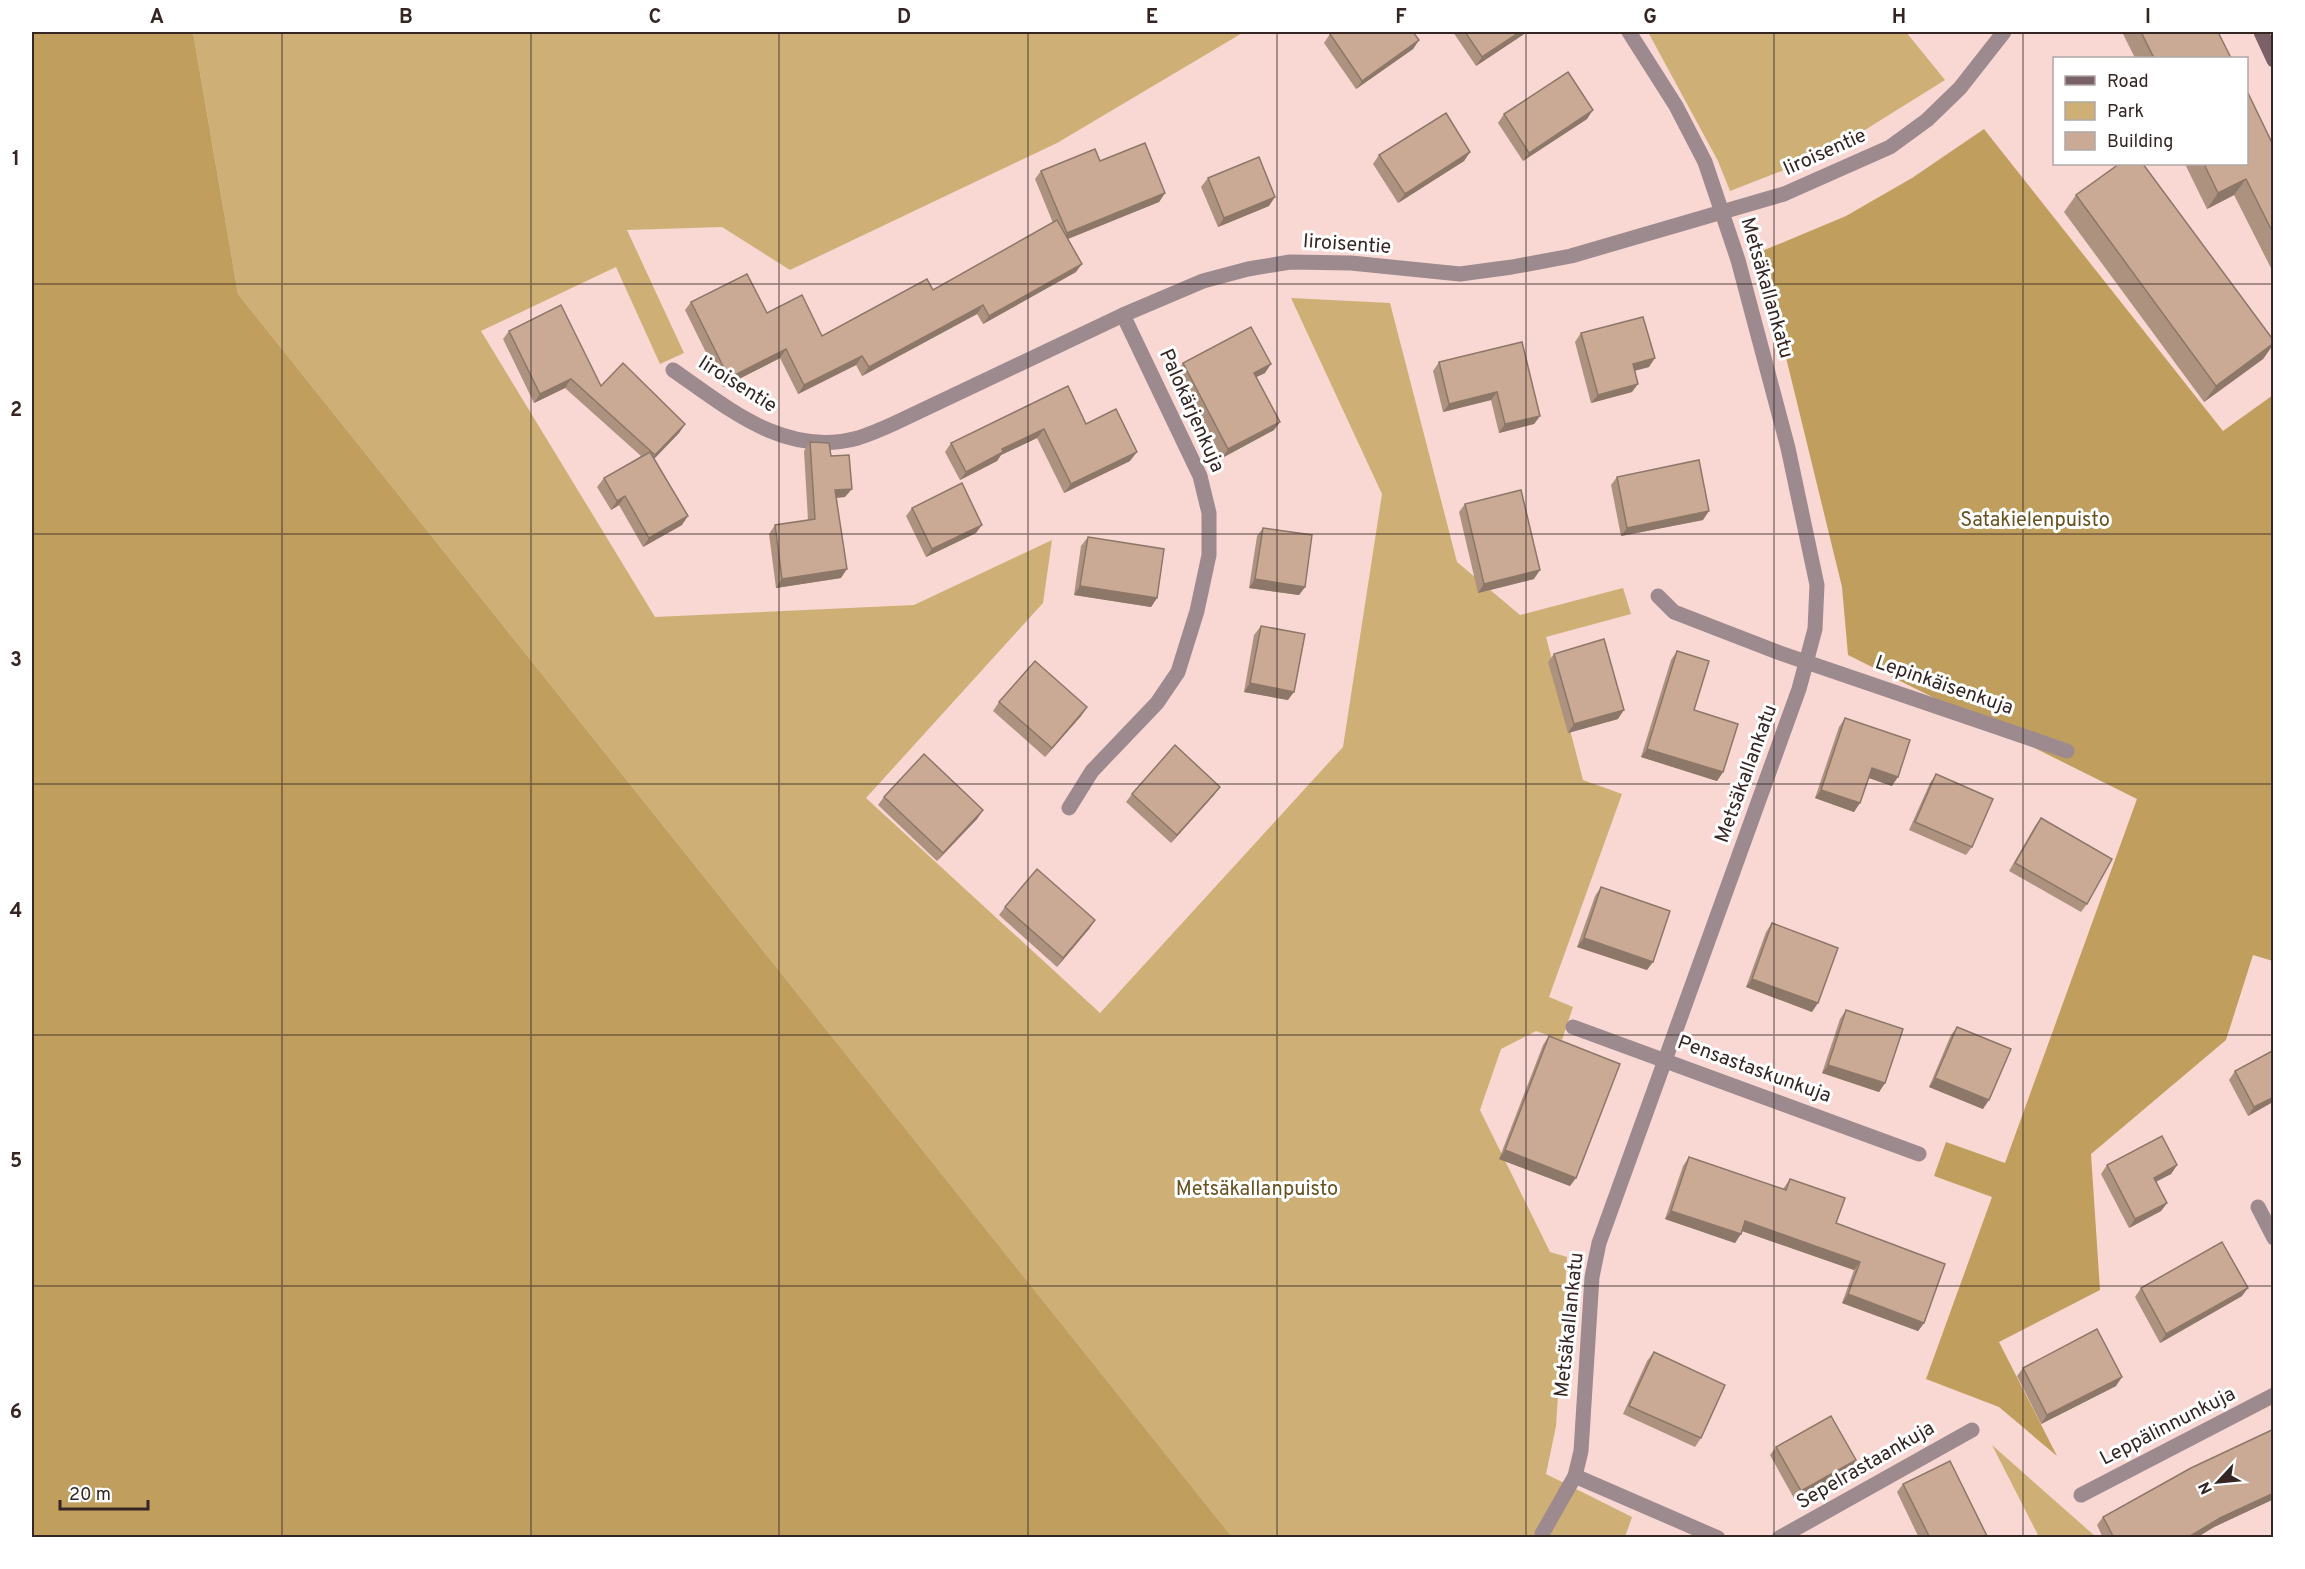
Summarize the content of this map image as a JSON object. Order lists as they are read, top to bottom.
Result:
{
  "streets": {
    "street": [
      "Iiroisentie",
      "Metsäkallankatu",
      "Palokärjenkuja",
      "Lepinkäisenkuja",
      "Pensastaskunkuja",
      "Leppälinnunkuja",
      "Sepelrastaankuja"
    ]
  },
  "crossings": [
    ["Iiroisentie", "Metsäkallankatu"],
    ["Iiroisentie", "Palokärjenkuja"],
    ["Metsäkallankatu", "Lepinkäisenkuja"],
    ["Metsäkallankatu", "Pensastaskunkuja"]
  ],
  "parks": ["Satakielenpuisto", "Metsäkallanpuisto"],
  "legend": ["Road", "Park", "Building"],
  "scale_bar": "20 m",
  "north": "bottom left",
  "grid": {
    "columns": [
      "A",
      "B",
      "C",
      "D",
      "E",
      "F",
      "G",
      "H",
      "I"
    ],
    "rows": [
      "1",
      "2",
      "3",
      "4",
      "5",
      "6"
    ]
  }
}
